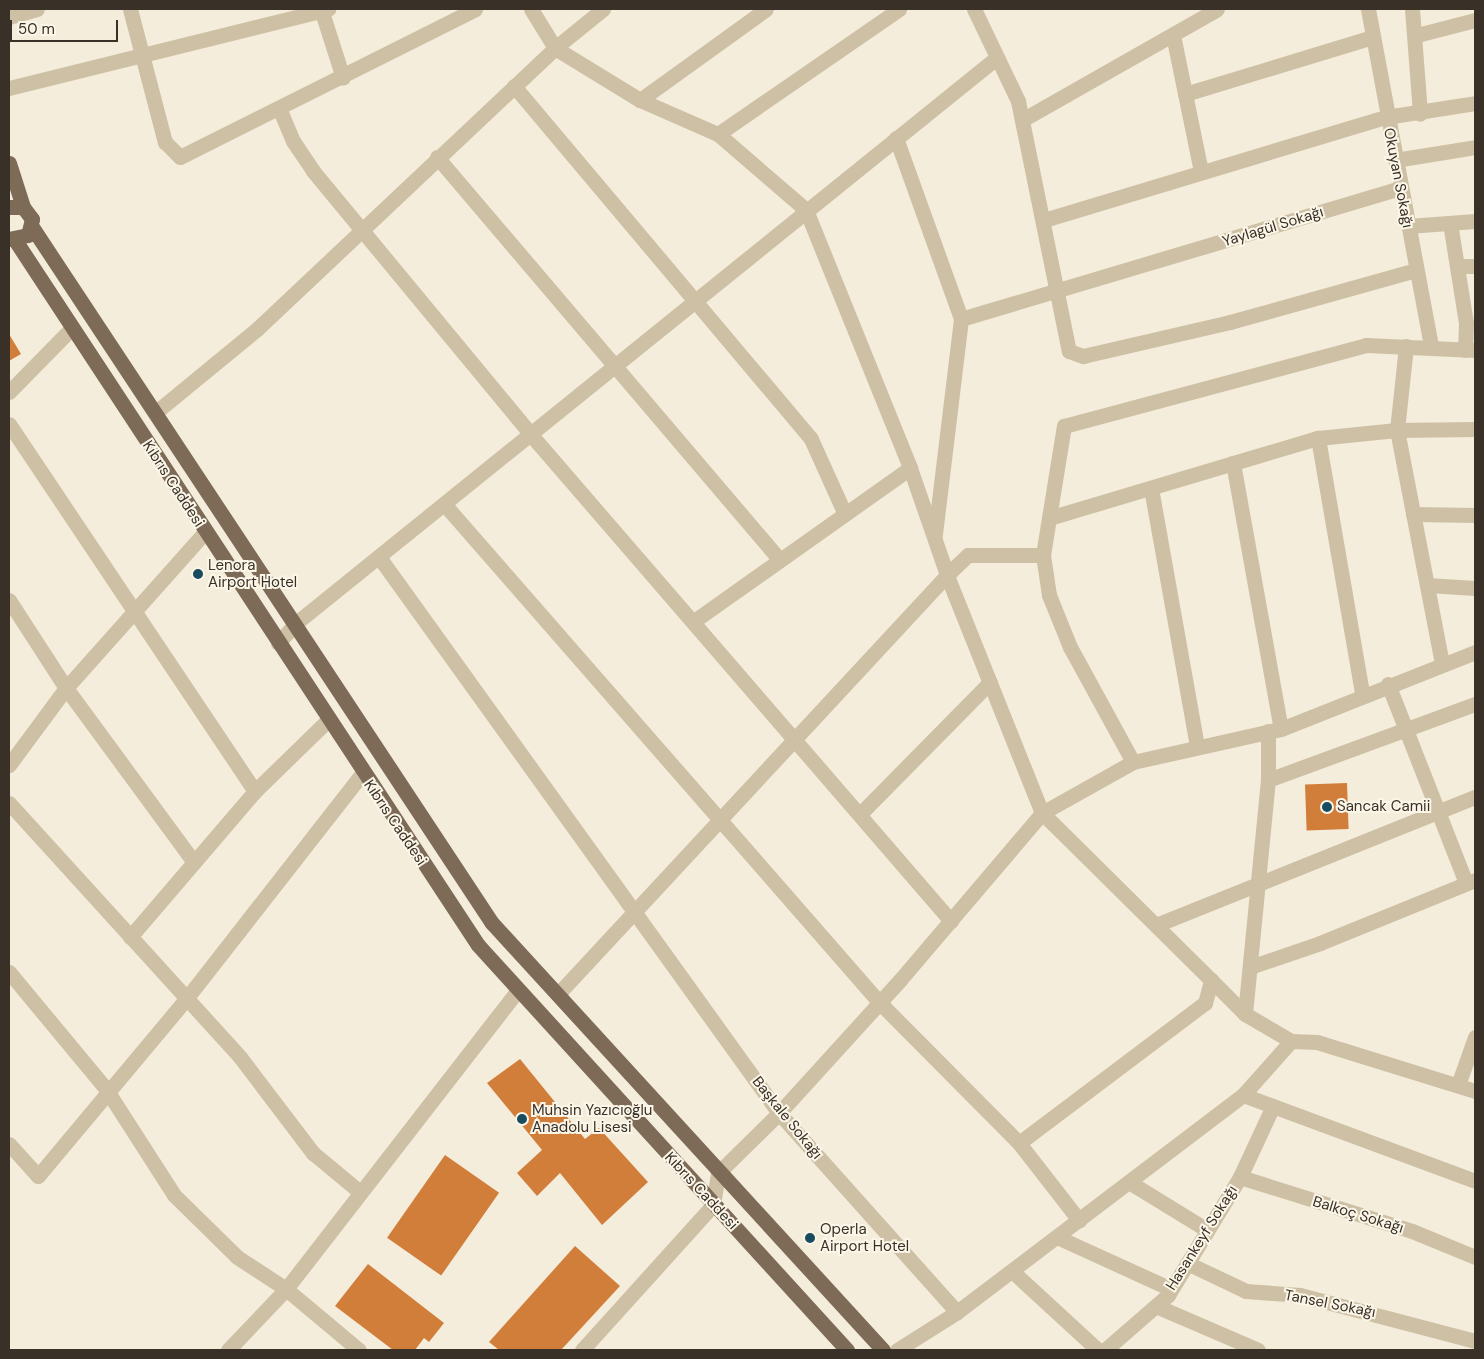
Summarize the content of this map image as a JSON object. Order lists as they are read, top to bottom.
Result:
{
  "streets": {
    "main road": ["Kıbrıs Caddesi"],
    "street": [
      "Okuyan Sokağı",
      "Yaylagül Sokağı",
      "Başkale Sokağı",
      "Balkoç Sokağı",
      "Hasankeyf Sokağı",
      "Tansel Sokağı"
    ]
  },
  "crossings": [
    ["Okuyan Sokağı", "Yaylagül Sokağı"],
    ["Balkoç Sokağı", "Hasankeyf Sokağı"],
    ["Hasankeyf Sokağı", "Tansel Sokağı"]
  ],
  "places": [
    "Lenora Airport Hotel",
    "Sancak Camii",
    "Muhsin Yazıcıoğlu Anadolu Lisesi",
    "Operla Airport Hotel"
  ],
  "scale_bar": "50 m"
}
